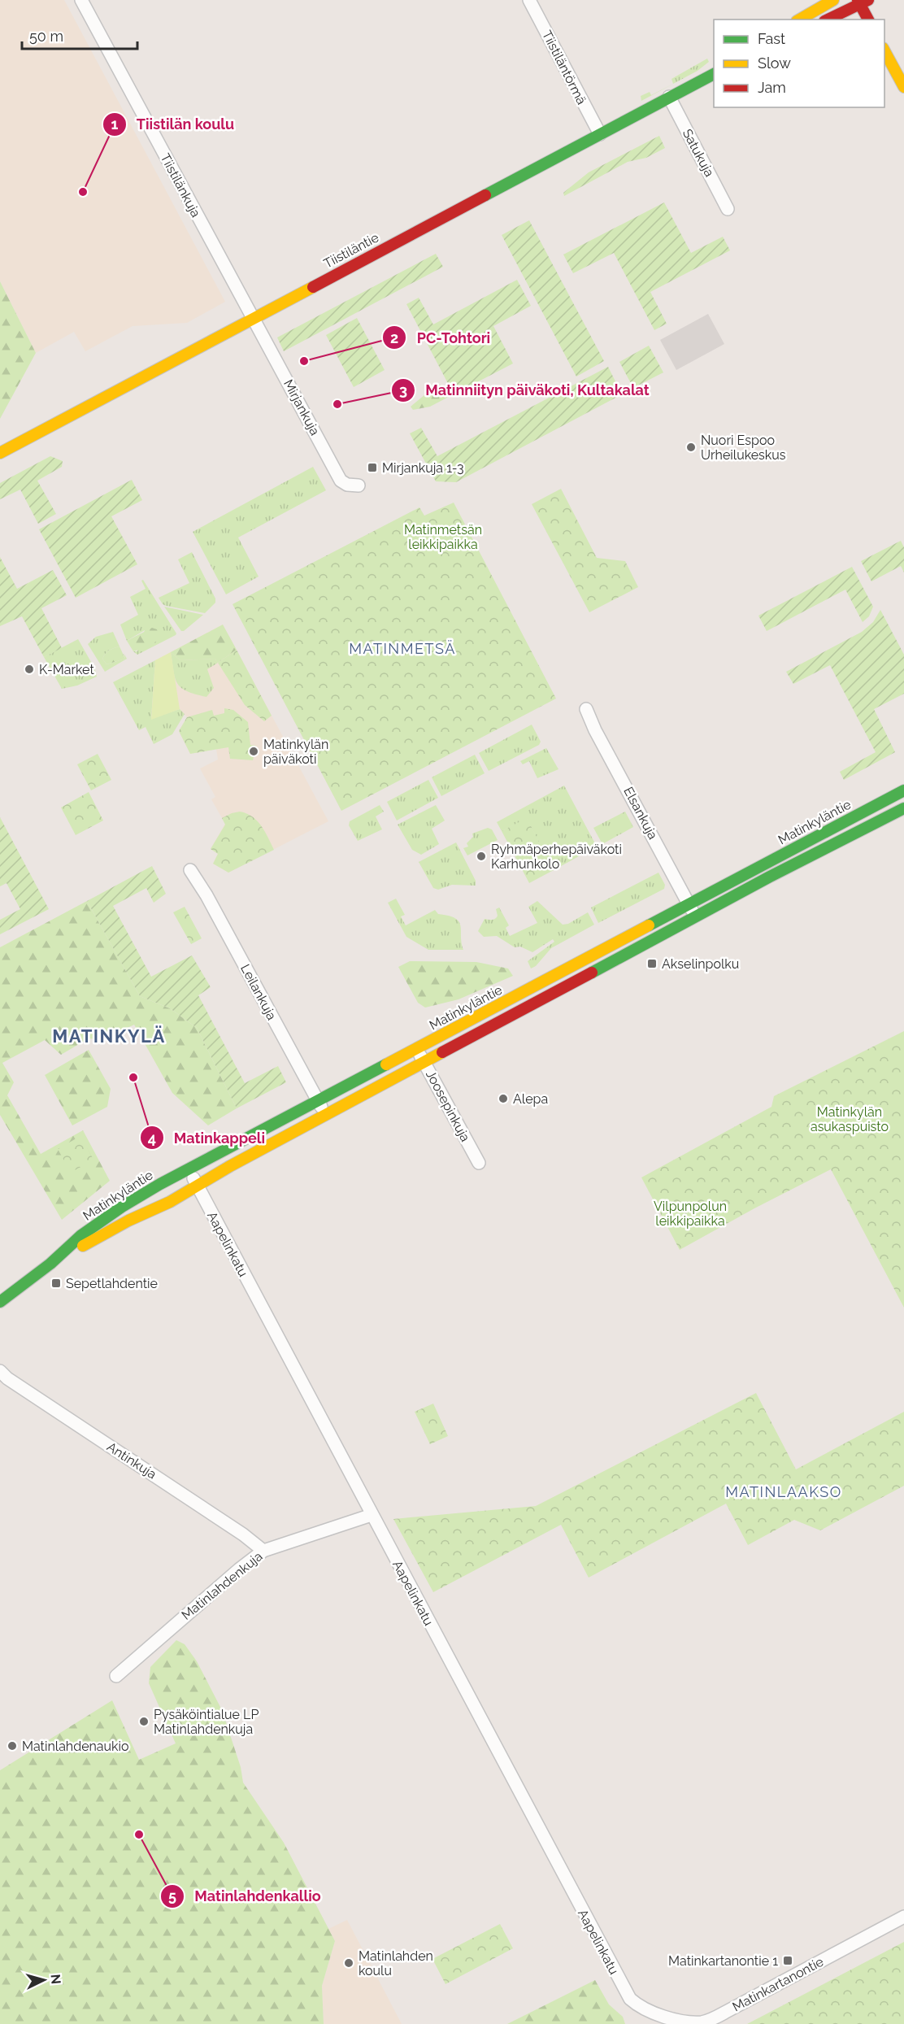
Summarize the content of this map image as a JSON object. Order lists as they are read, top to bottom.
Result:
{
  "streets": {
    "main road": ["Tiistiläntie", "Matinkyläntie"],
    "street": [
      "Tiistiläntörmä",
      "Satukuja",
      "Tiistilänkuja",
      "Mirjankuja",
      "Elsankuja",
      "Leilankuja",
      "Joosepinkuja",
      "Aapelinkatu",
      "Antinkuja",
      "Matinlahdenkuja",
      "Matinkartanontie"
    ]
  },
  "crossings": [
    ["Tiistiläntörmä", "Tiistiläntie"],
    ["Satukuja", "Tiistiläntie"],
    ["Tiistilänkuja", "Tiistiläntie"],
    ["Tiistilänkuja", "Mirjankuja"],
    ["Tiistiläntie", "Mirjankuja"],
    ["Elsankuja", "Matinkyläntie"],
    ["Matinkyläntie", "Leilankuja"],
    ["Matinkyläntie", "Joosepinkuja"],
    ["Matinkyläntie", "Aapelinkatu"],
    ["Aapelinkatu", "Matinlahdenkuja"],
    ["Aapelinkatu", "Matinkartanontie"],
    ["Antinkuja", "Matinlahdenkuja"]
  ],
  "districts": ["MATINMETSÄ", "MATINKYLÄ", "MATINLAAKSO"],
  "parks": ["Matinmetsän leikkipaikka", "Matinkylän asukaspuisto", "Vilpunpolun leikkipaikka"],
  "places": {
    "other": [
      "Tiistilän koulu",
      "PC-Tohtori",
      "Matinniityn päiväkoti, Kultakalat",
      "Nuori Espoo Urheilukeskus",
      "K-Market",
      "Matinkylän päiväkoti",
      "Ryhmäperhepäiväkoti Karhunkolo",
      "Matinkappeli",
      "Alepa",
      "Pysäköintialue LP Matinlahdenkuja",
      "Matinlahdenaukio",
      "Matinlahdenkallio",
      "Matinlahden koulu"
    ],
    "transit": [
      "Mirjankuja 1-3",
      "Akselinpolku",
      "Sepetlahdentie",
      "Matinkartanontie 1"
    ]
  },
  "legend": ["Fast", "Slow", "Jam"],
  "scale_bar": "50 m",
  "north": "right"
}
